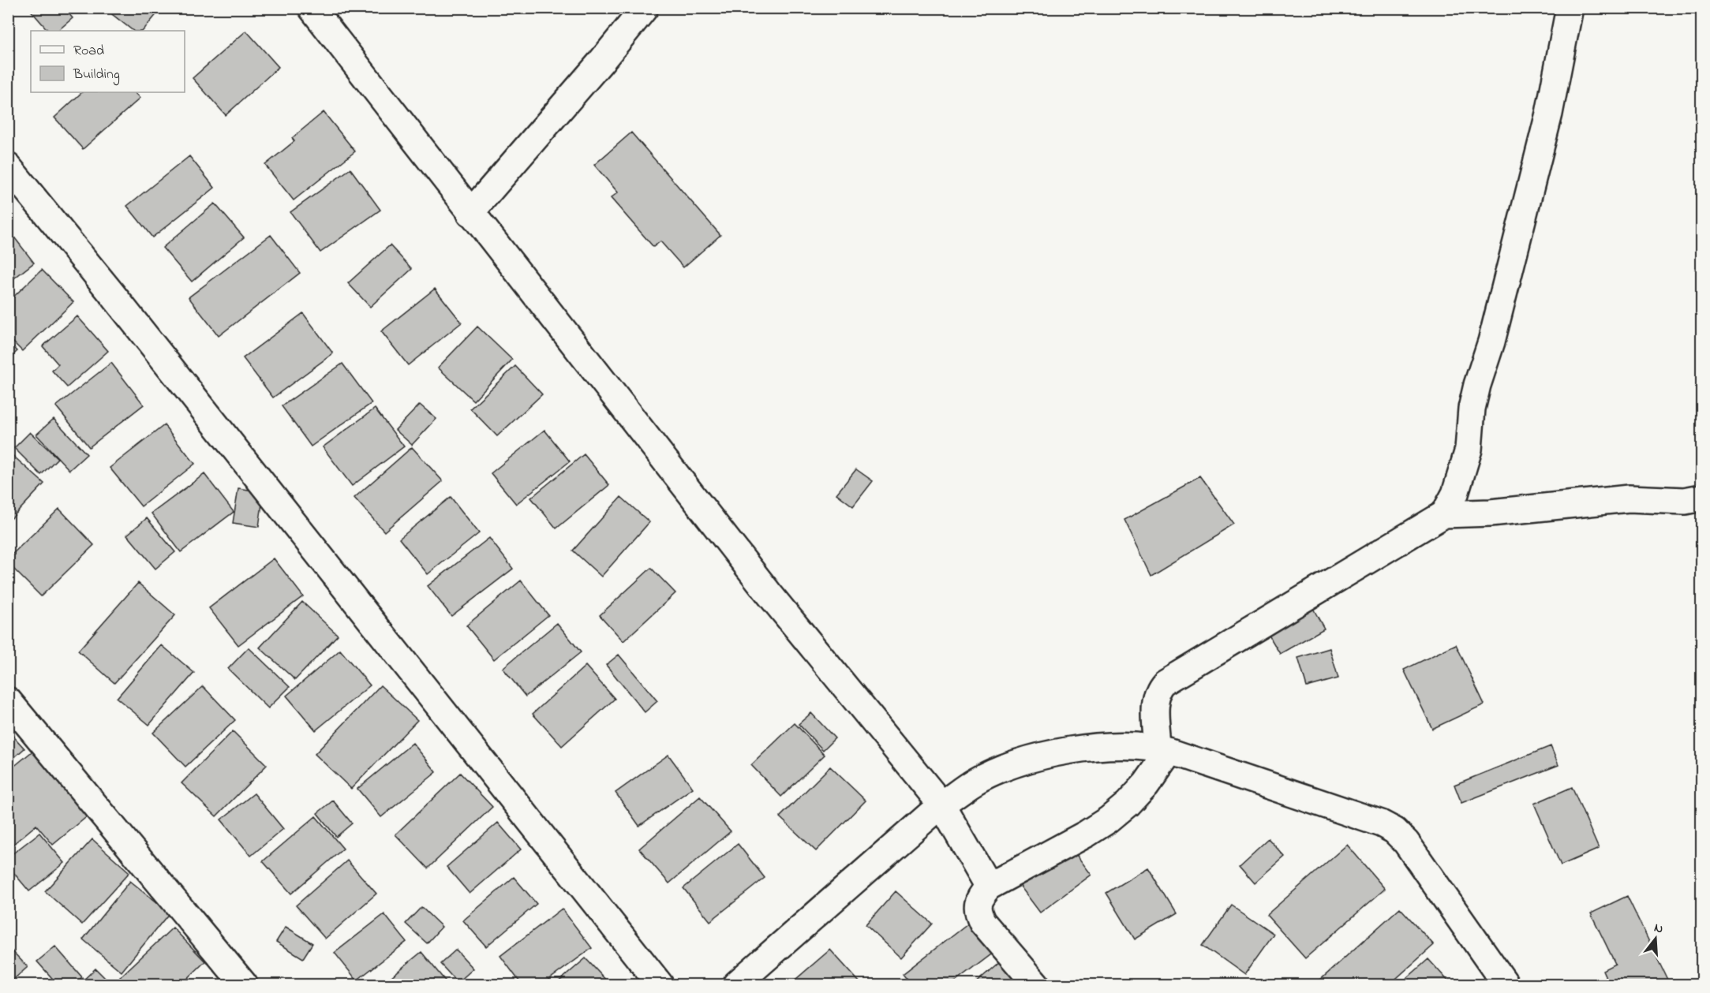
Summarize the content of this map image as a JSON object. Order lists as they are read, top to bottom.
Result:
{
  "legend": ["Road", "Building"],
  "north": "top"
}
